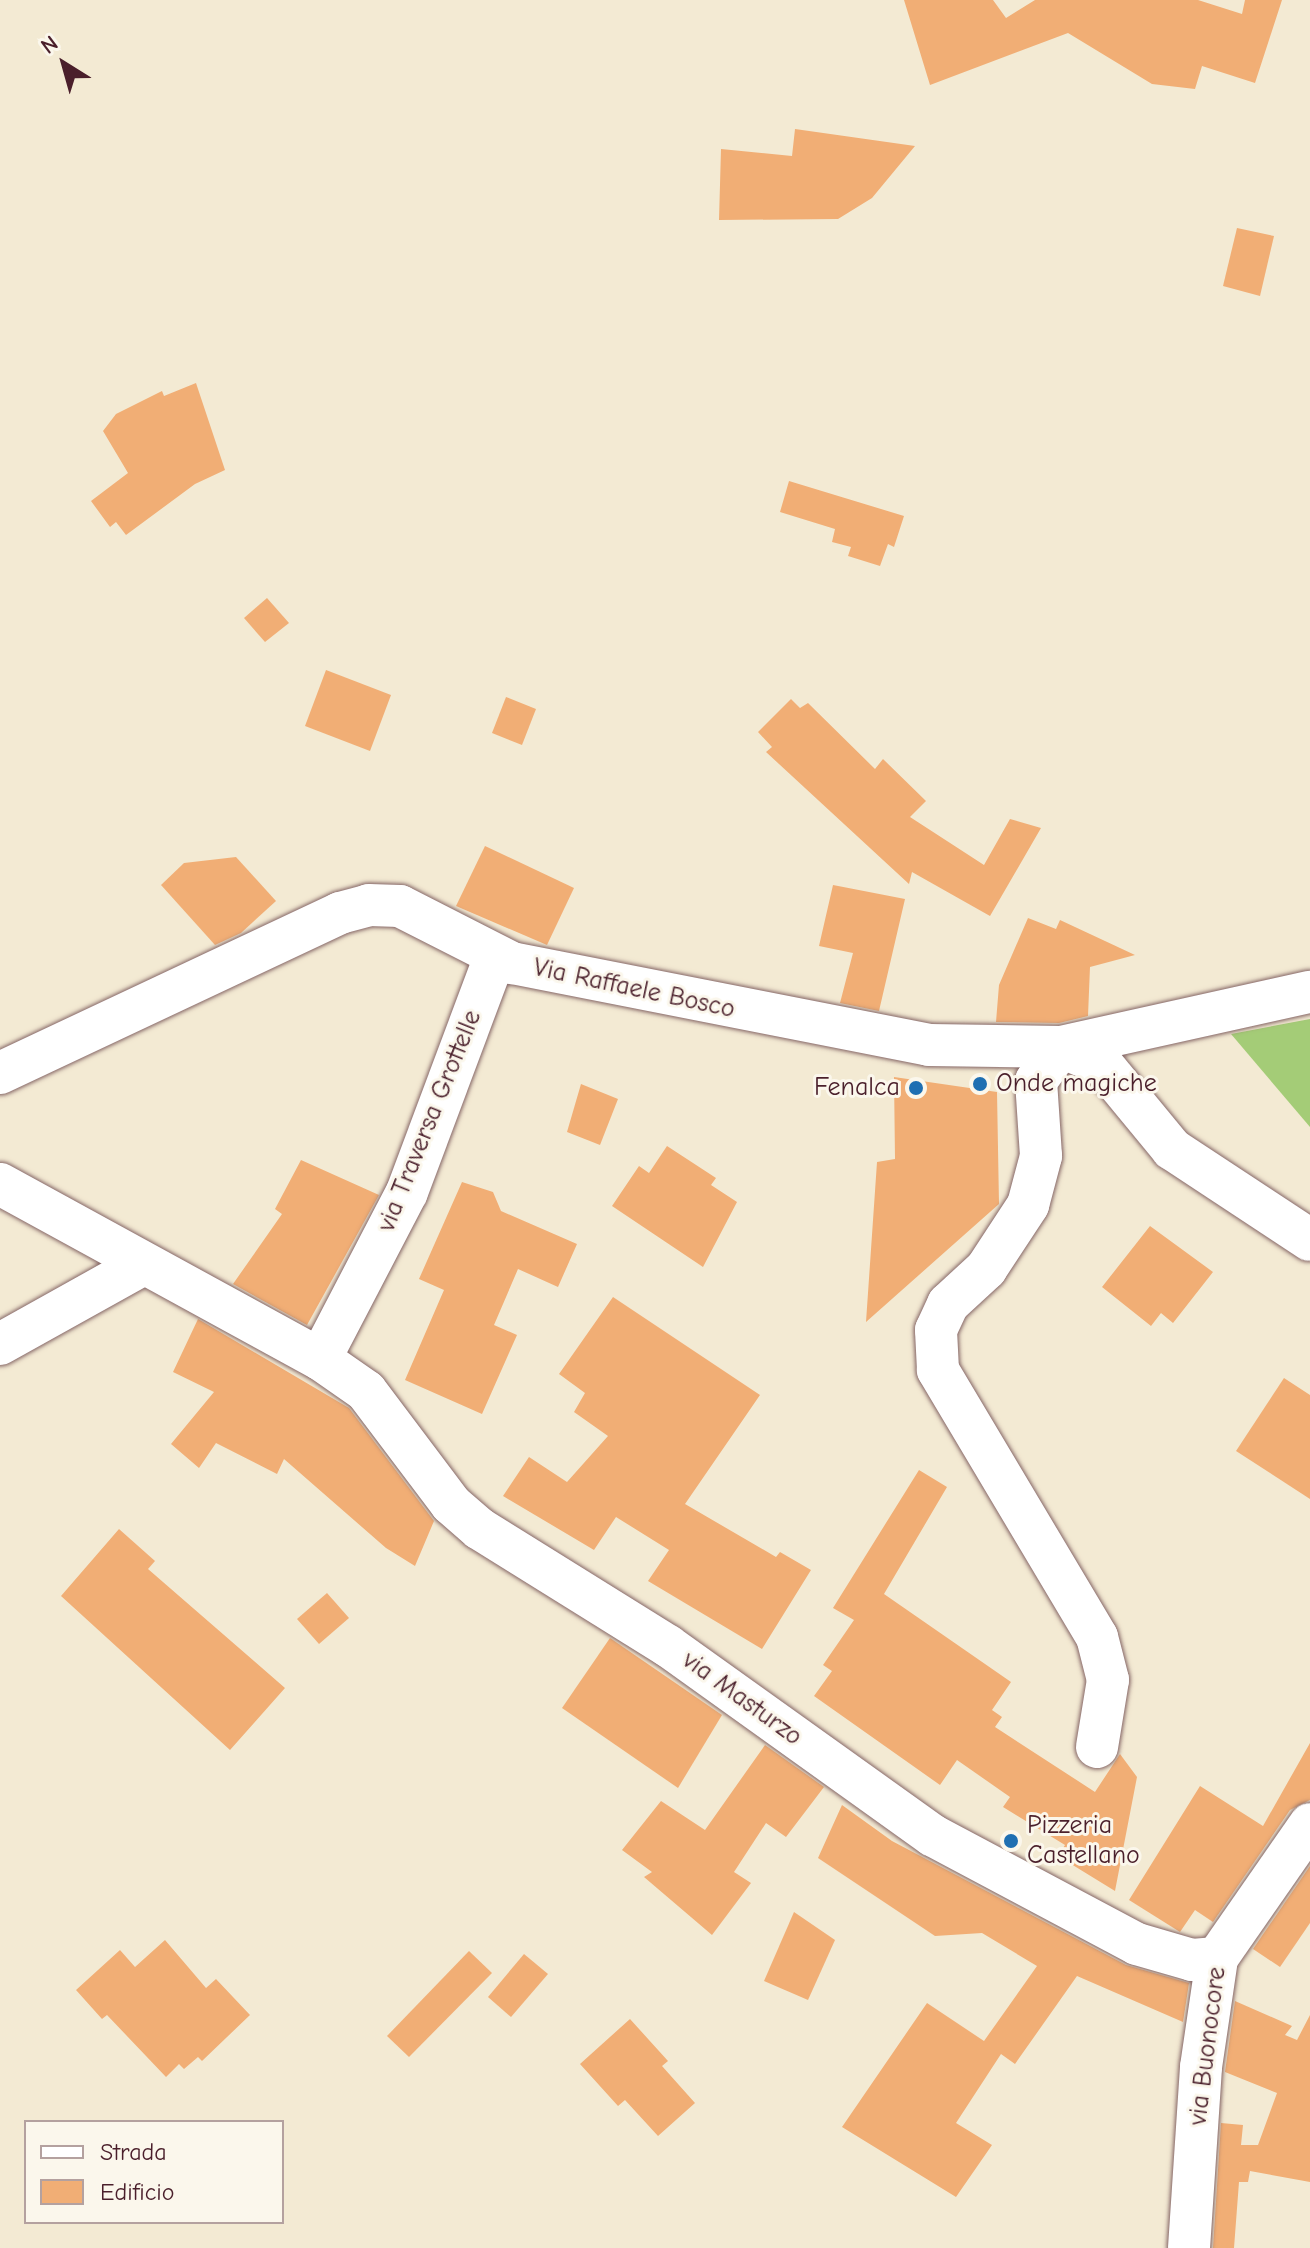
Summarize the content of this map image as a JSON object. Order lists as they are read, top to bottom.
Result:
{
  "streets": {
    "street": [
      "Via Raffaele Bosco",
      "via Traversa Grottelle",
      "via Masturzo",
      "via Buonocore"
    ]
  },
  "crossings": [
    ["Via Raffaele Bosco", "via Traversa Grottelle"],
    ["via Traversa Grottelle", "via Masturzo"],
    ["via Masturzo", "via Buonocore"]
  ],
  "places": ["Onde magiche", "Fenalca", "Pizzeria Castellano"],
  "legend": ["Strada", "Edificio"],
  "north": "top left"
}
